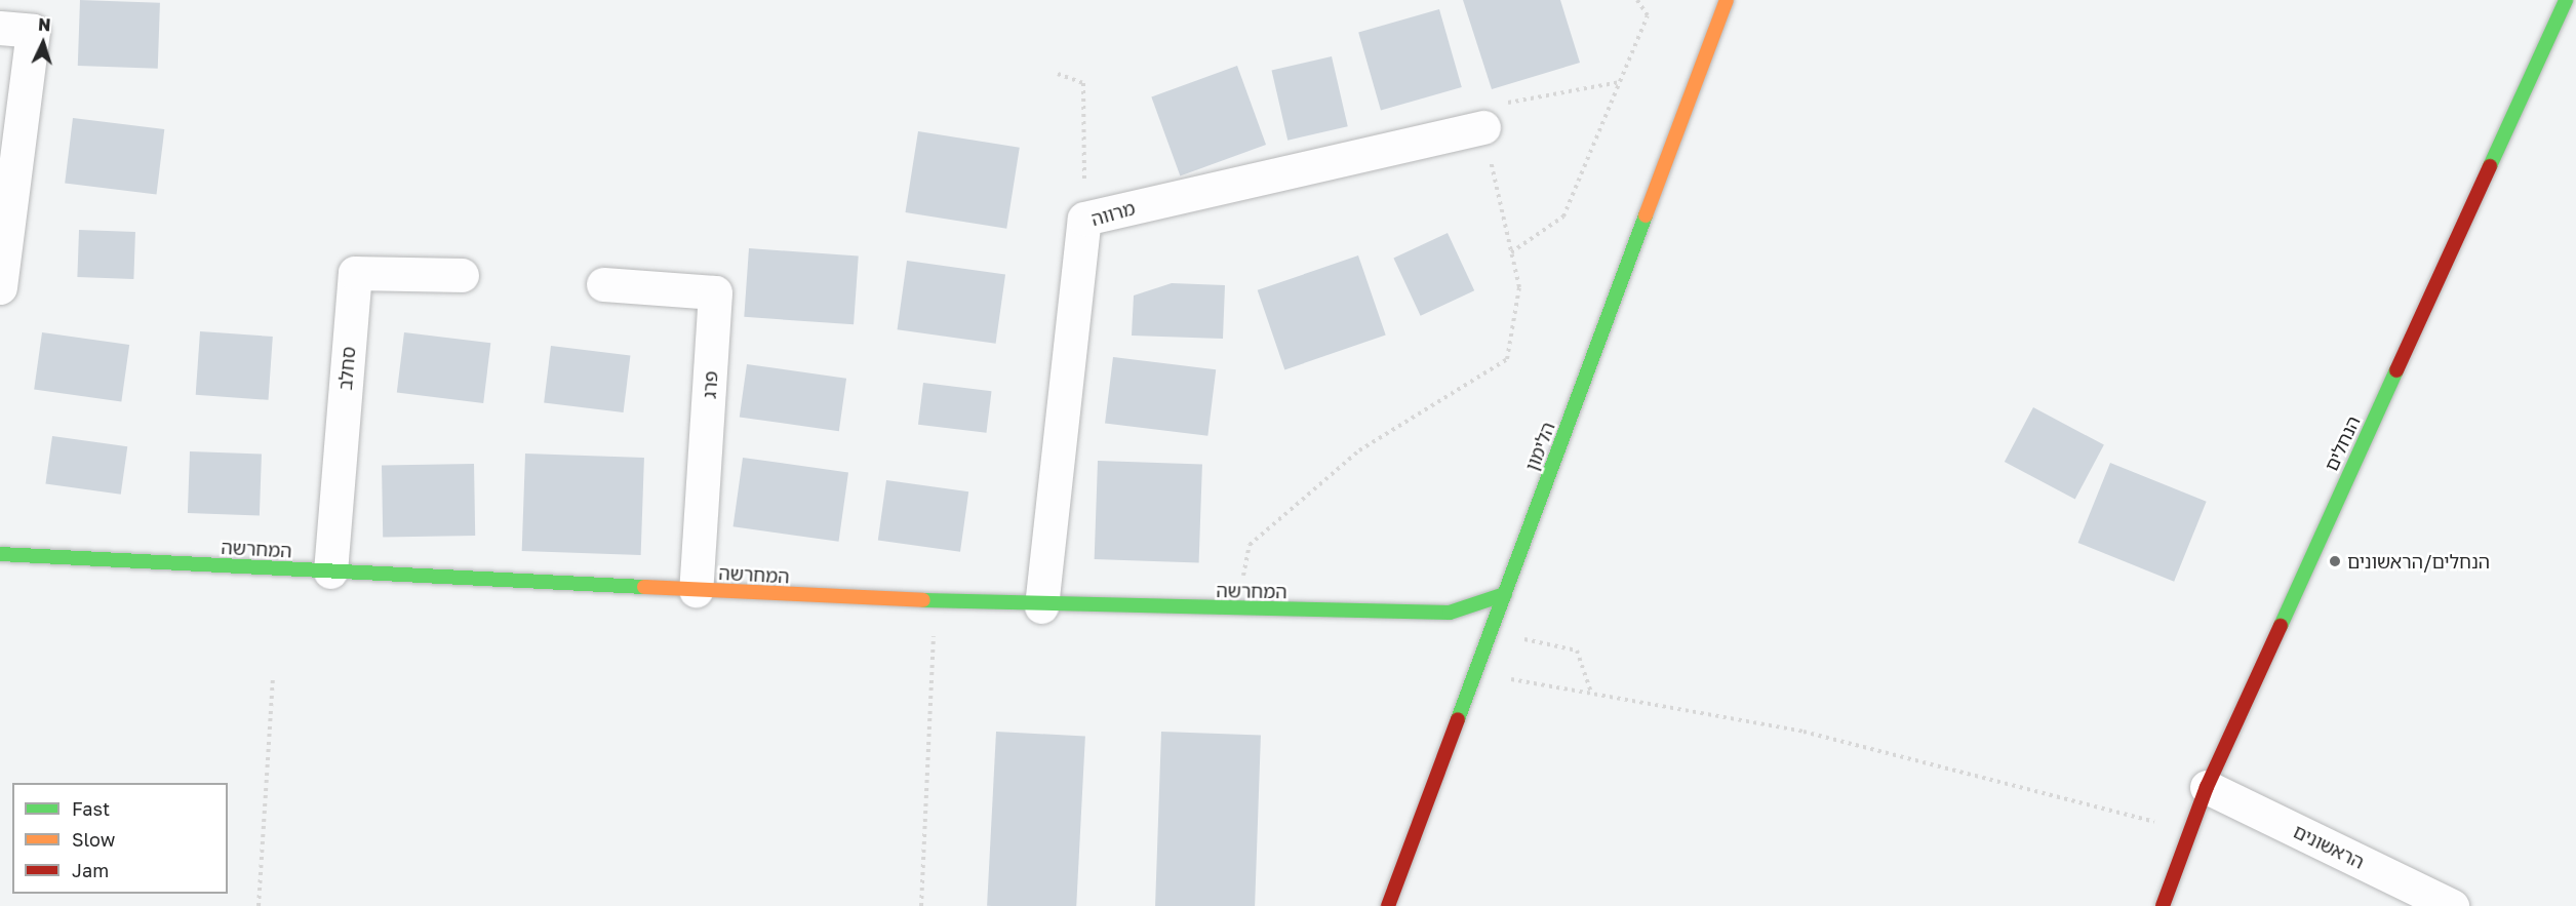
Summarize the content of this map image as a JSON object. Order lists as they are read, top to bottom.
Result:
{
  "streets": {
    "street": [
      "מרווה",
      "סחלב",
      "פרג",
      "הנחלים",
      "הלימון",
      "המחרשה",
      "הראשונים"
    ]
  },
  "crossings": [
    ["מרווה", "המחרשה"],
    ["סחלב", "המחרשה"],
    ["פרג", "המחרשה"],
    ["הנחלים", "הראשונים"],
    ["הלימון", "המחרשה"]
  ],
  "places": ["הנחלים/הראשונים"],
  "legend": ["Fast", "Slow", "Jam"],
  "north": "top"
}
